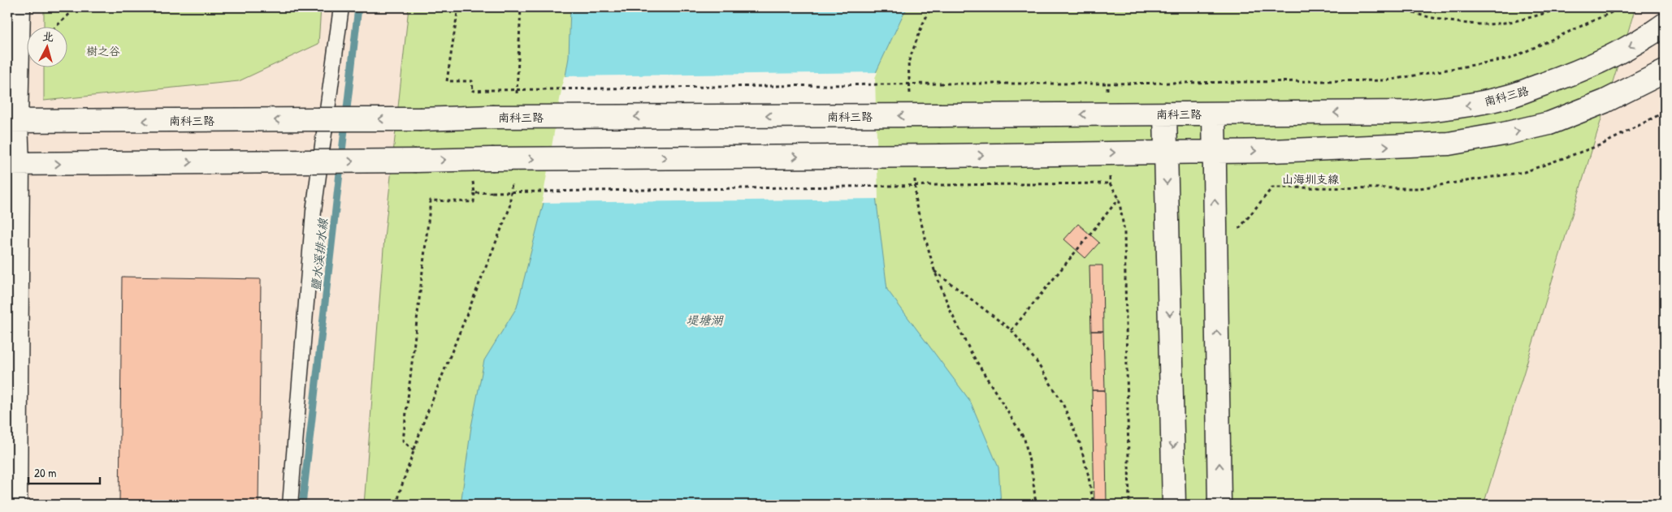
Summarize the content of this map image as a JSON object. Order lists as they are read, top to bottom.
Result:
{
  "streets": {
    "street": ["南科三路"],
    "path": ["山海圳支線"]
  },
  "water": ["鹽水溪排水線", "堤塘湖"],
  "parks": ["樹之谷"],
  "scale_bar": "20 m",
  "north": "top"
}
